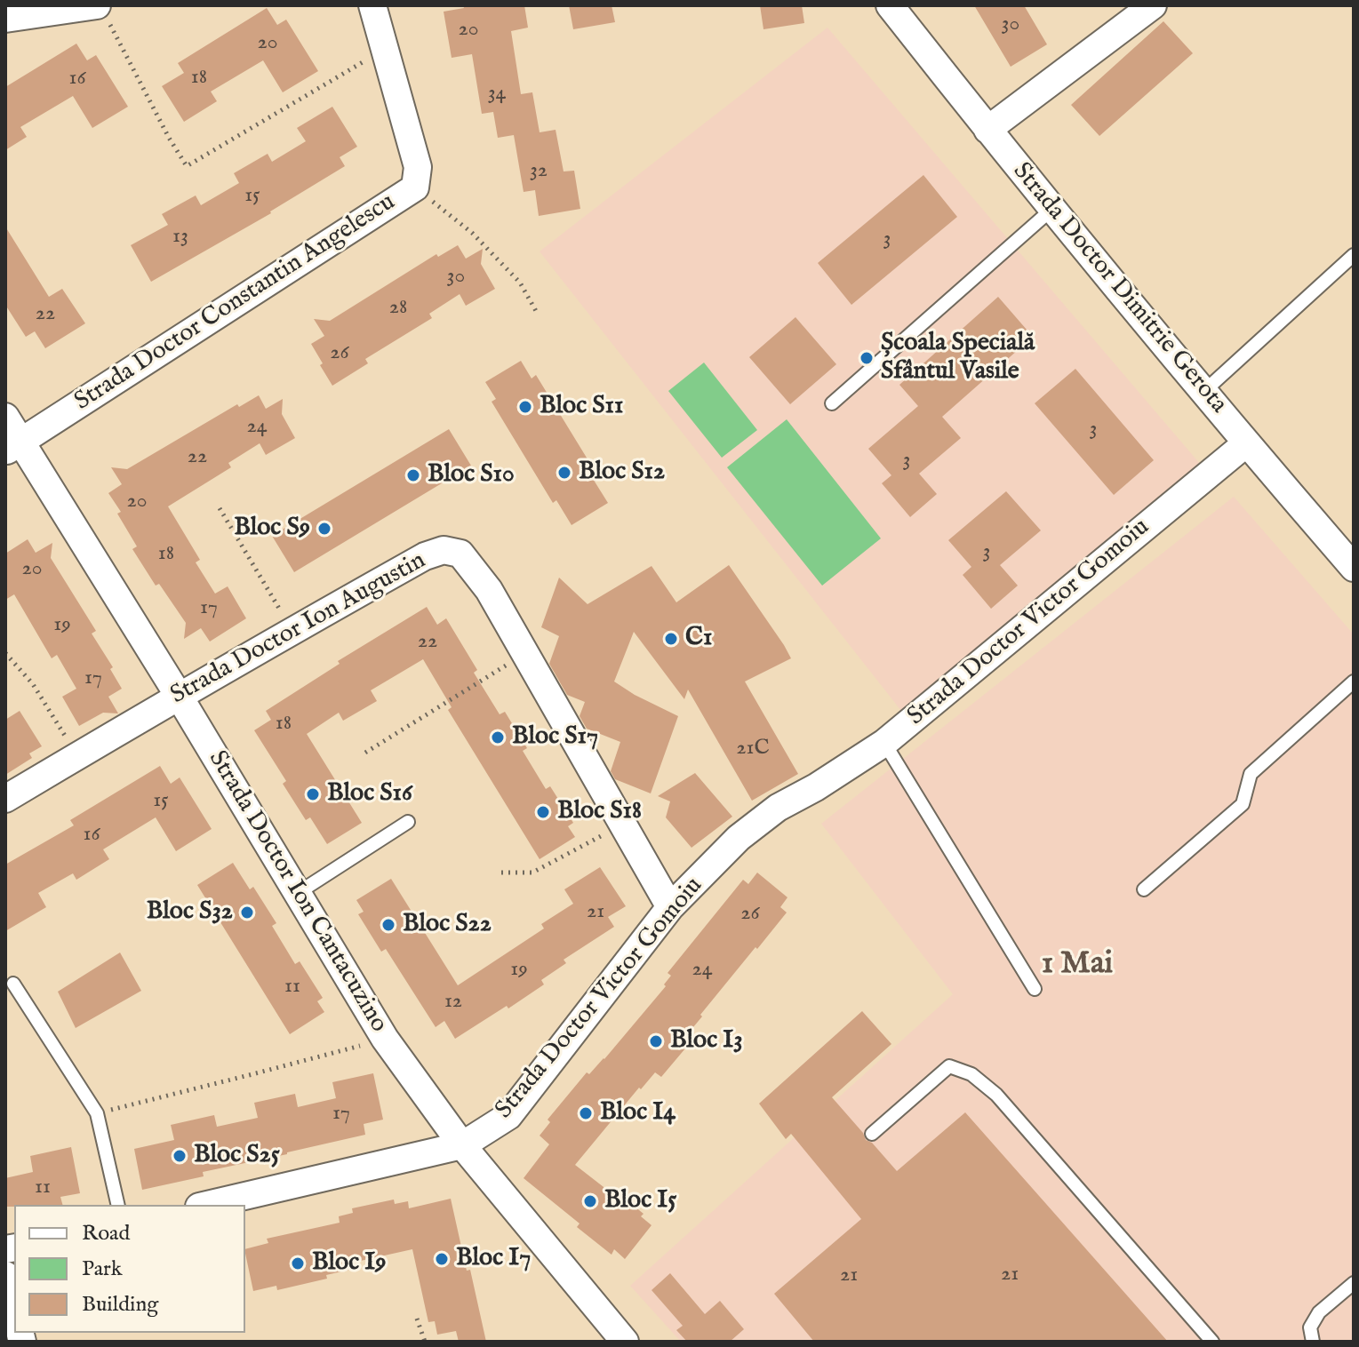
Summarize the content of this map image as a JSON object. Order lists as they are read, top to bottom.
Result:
{
  "streets": {
    "street": [
      "Strada Doctor Dimitrie Gerota",
      "Strada Doctor Constantin Angelescu",
      "Strada Doctor Victor Gomoiu",
      "Strada Doctor Ion Augustin",
      "Strada Doctor Ion Cantacuzino"
    ]
  },
  "crossings": [
    ["Strada Doctor Dimitrie Gerota", "Strada Doctor Victor Gomoiu"],
    ["Strada Doctor Constantin Angelescu", "Strada Doctor Ion Cantacuzino"],
    ["Strada Doctor Victor Gomoiu", "Strada Doctor Ion Augustin"],
    ["Strada Doctor Victor Gomoiu", "Strada Doctor Ion Cantacuzino"],
    ["Strada Doctor Ion Augustin", "Strada Doctor Ion Cantacuzino"]
  ],
  "districts": ["1 Mai"],
  "places": [
    "Școala Specială Sfântul Vasile",
    "Bloc S11",
    "Bloc S12",
    "Bloc S10",
    "Bloc S9",
    "C1",
    "Bloc S17",
    "Bloc S16",
    "Bloc S18",
    "Bloc S32",
    "Bloc S22",
    "Bloc I3",
    "Bloc I4",
    "Bloc S25",
    "Bloc I5",
    "Bloc I7",
    "Bloc I9"
  ],
  "house_numbers": [
    "30",
    "20",
    "20",
    "18",
    "16",
    "34",
    "32",
    "15",
    "13",
    "3",
    "30",
    "28",
    "22",
    "26",
    "24",
    "3",
    "22",
    "3",
    "20",
    "3",
    "18",
    "20",
    "17",
    "19",
    "22",
    "17",
    "18",
    "21C",
    "15",
    "16",
    "21",
    "26",
    "19",
    "24",
    "11",
    "12",
    "17",
    "11",
    "21",
    "21"
  ],
  "legend": ["Road", "Park", "Building"]
}
